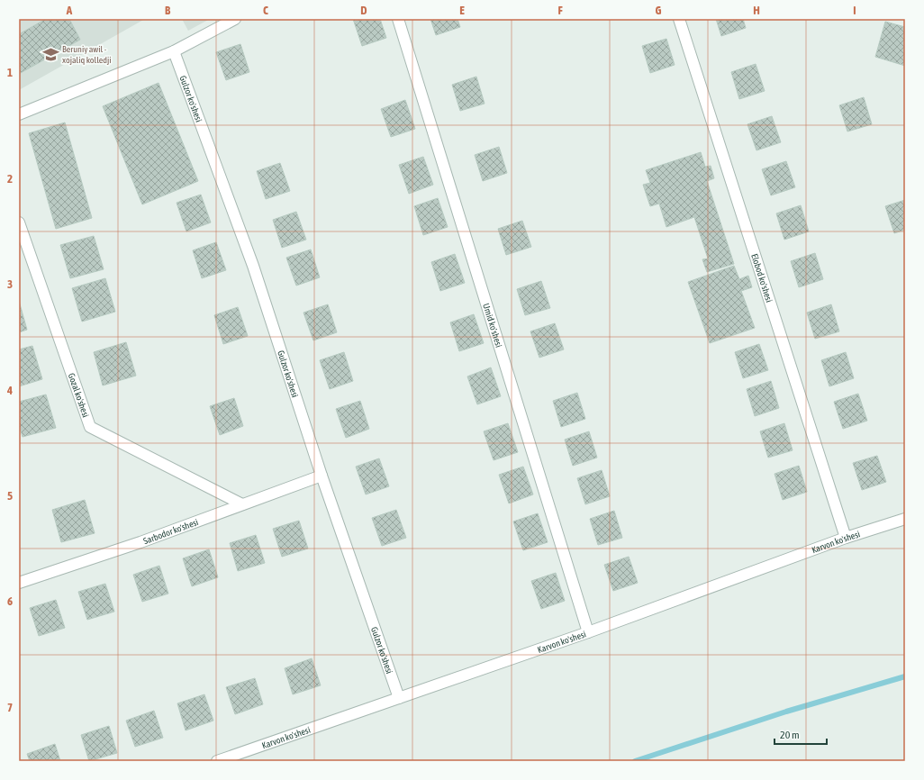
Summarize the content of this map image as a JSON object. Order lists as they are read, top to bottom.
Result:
{
  "streets": {
    "street": [
      "Gulzor ko'shesi",
      "Elobod ko'shesi",
      "Umid ko'shesi",
      "Gozal ko'shesi",
      "Sarbodor ko'shesi",
      "Karvon ko'shesi"
    ]
  },
  "crossings": [
    ["Gulzor ko'shesi", "Sarbodor ko'shesi"],
    ["Gulzor ko'shesi", "Karvon ko'shesi"],
    ["Elobod ko'shesi", "Karvon ko'shesi"],
    ["Umid ko'shesi", "Karvon ko'shesi"],
    ["Gozal ko'shesi", "Sarbodor ko'shesi"]
  ],
  "places": {
    "school or university": ["Beruniy awil - xojaliq kolledji"]
  },
  "scale_bar": "20 m",
  "grid": {
    "columns": [
      "A",
      "B",
      "C",
      "D",
      "E",
      "F",
      "G",
      "H",
      "I"
    ],
    "rows": [
      "1",
      "2",
      "3",
      "4",
      "5",
      "6",
      "7"
    ]
  }
}
